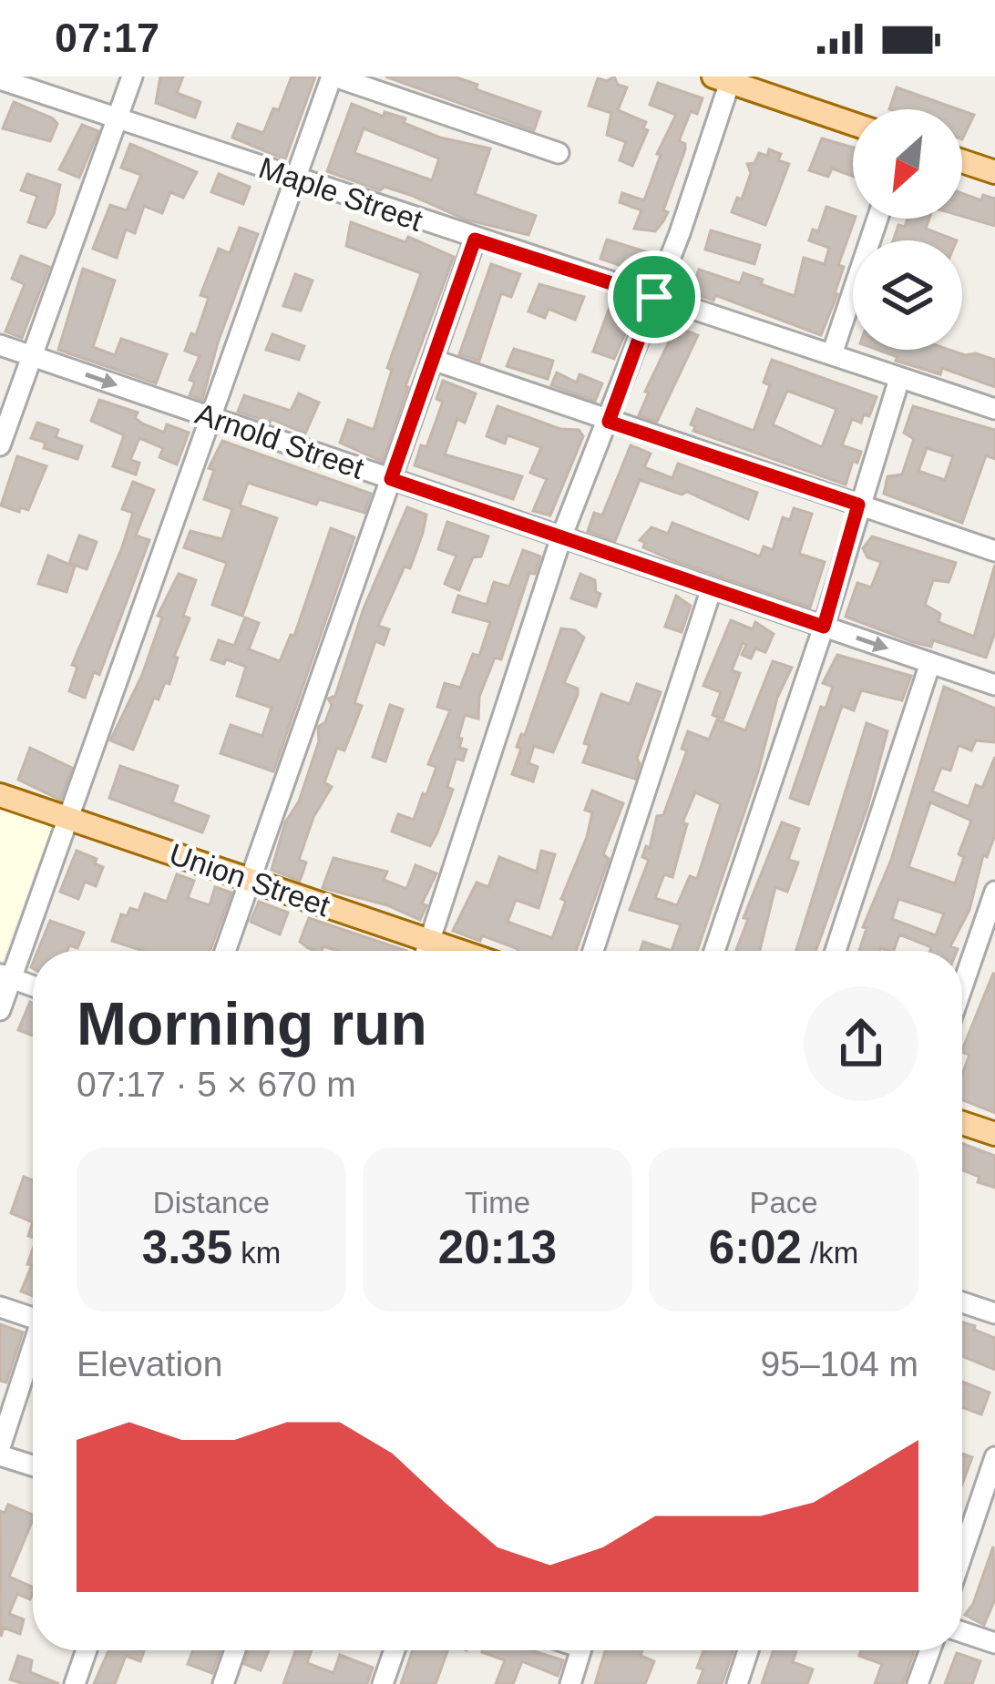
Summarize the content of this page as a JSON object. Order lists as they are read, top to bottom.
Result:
{
  "streets": {
    "main road": ["Union Street"],
    "street": ["Maple Street", "Arnold Street"]
  },
  "north": "bottom left",
  "page": {
    "status": "07:17",
    "heading": ["Morning run", "07:17 · 5 × 670 m"],
    "stats": [
      ["Distance", "3.35 km"],
      ["Time", "20:13"],
      ["Pace", "6:02 /km"]
    ],
    "chart": ["Elevation", "95–104 m"]
  }
}
